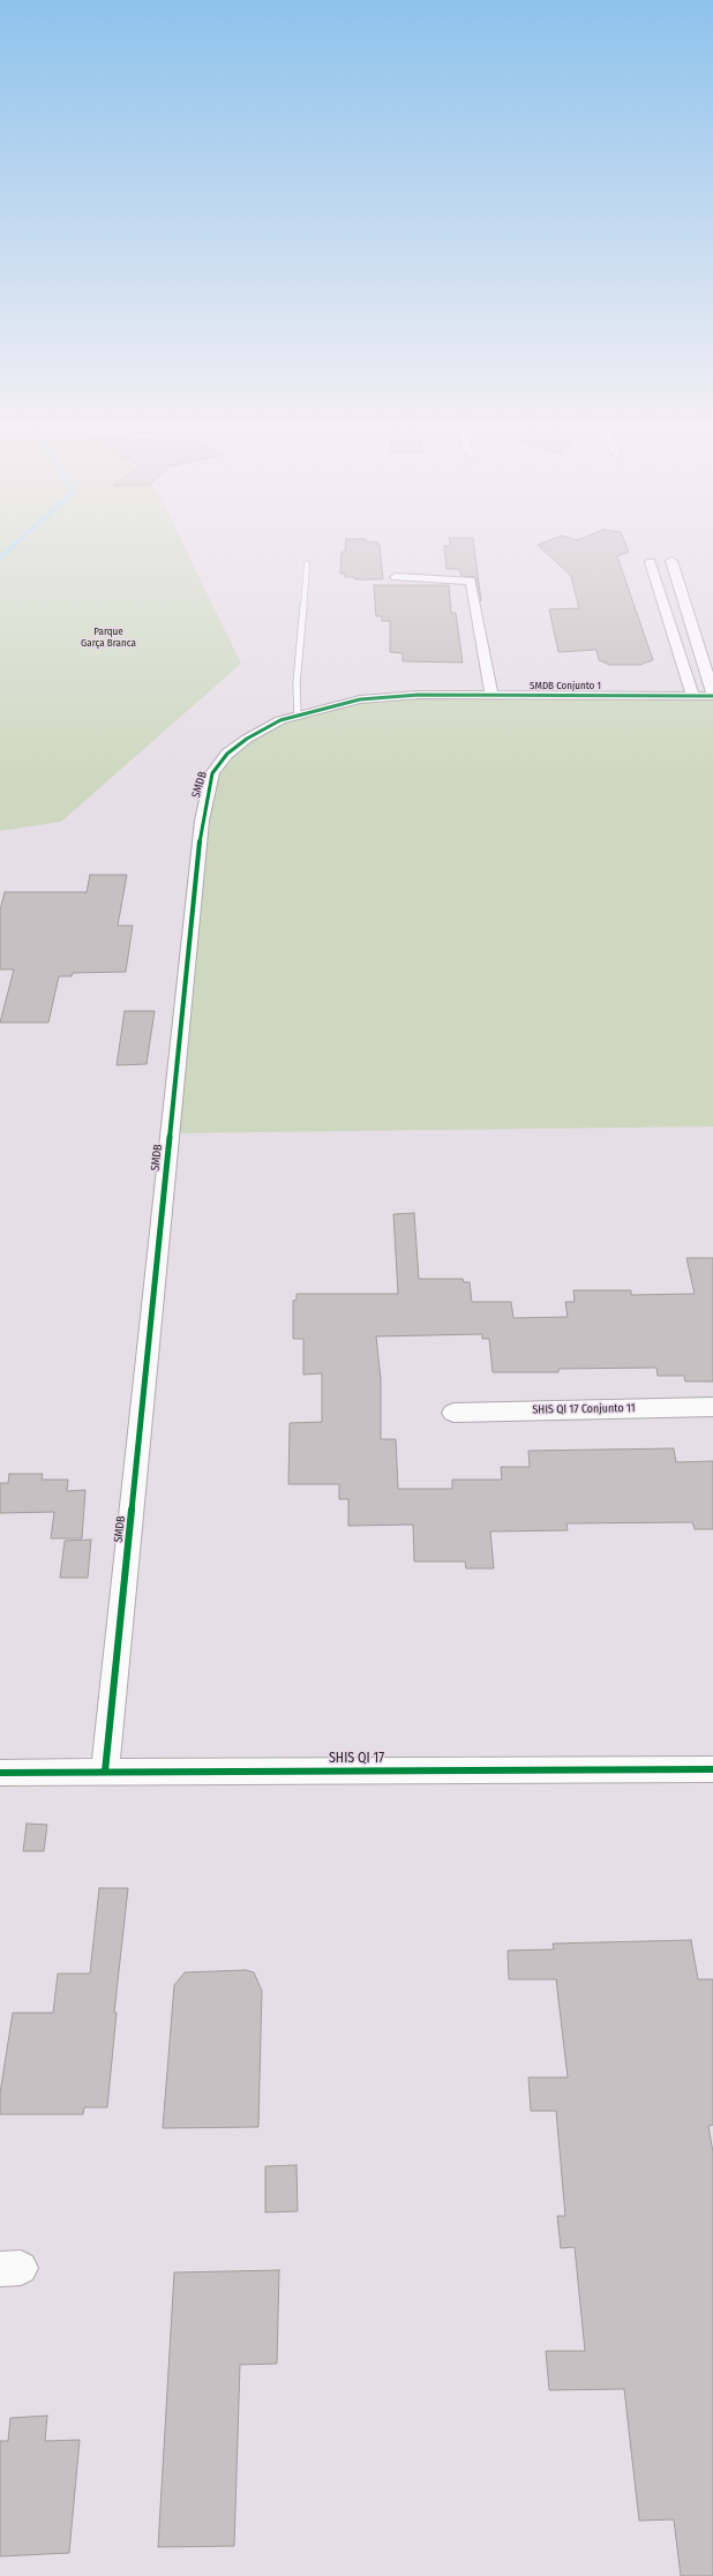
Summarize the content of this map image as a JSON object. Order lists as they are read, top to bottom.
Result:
{
  "streets": {
    "street": [
      "SMDB Conjunto 1",
      "SMDB",
      "SHIS QI 17 Conjunto 11",
      "SHIS QI 17"
    ]
  },
  "crossings": [
    ["SMDB Conjunto 1", "SMDB"],
    ["SMDB", "SHIS QI 17"]
  ],
  "parks": ["Parque Garça Branca"]
}
